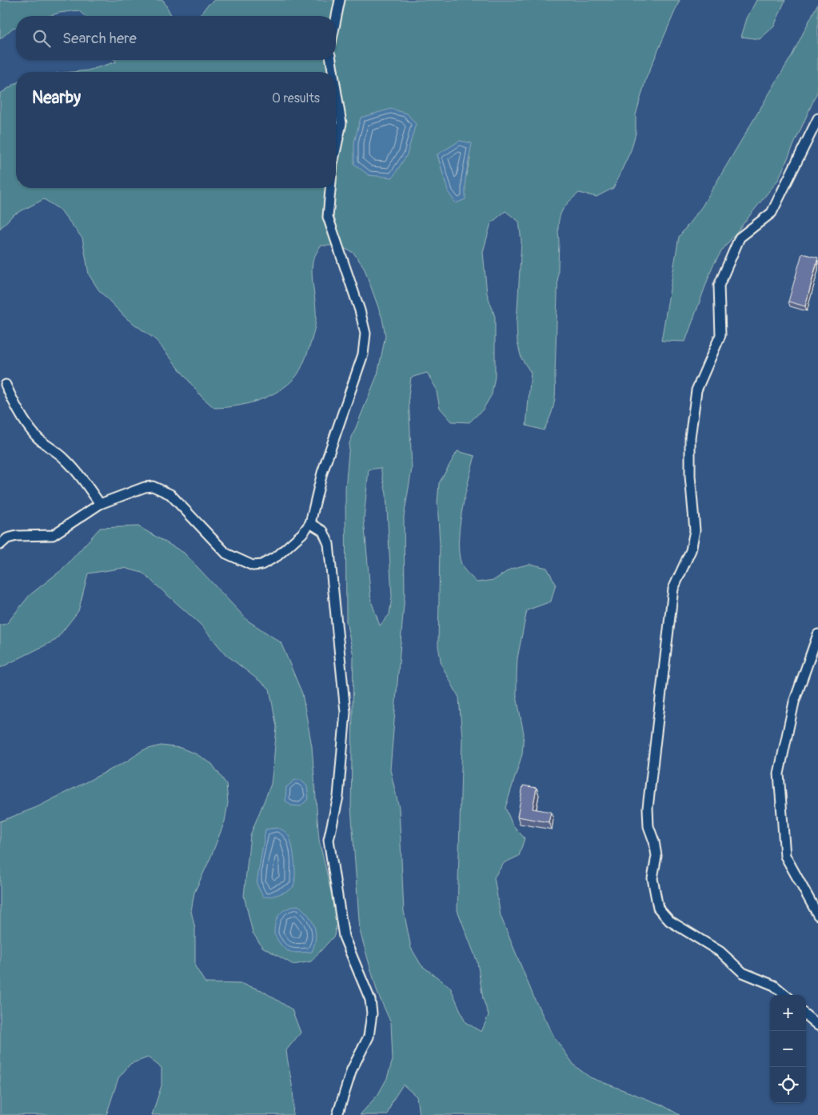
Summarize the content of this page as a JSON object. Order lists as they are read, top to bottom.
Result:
{
  "page": {
    "search": "Search here",
    "heading": ["Nearby", "0 results"],
    "map_buttons": ["+", "−"]
  }
}
